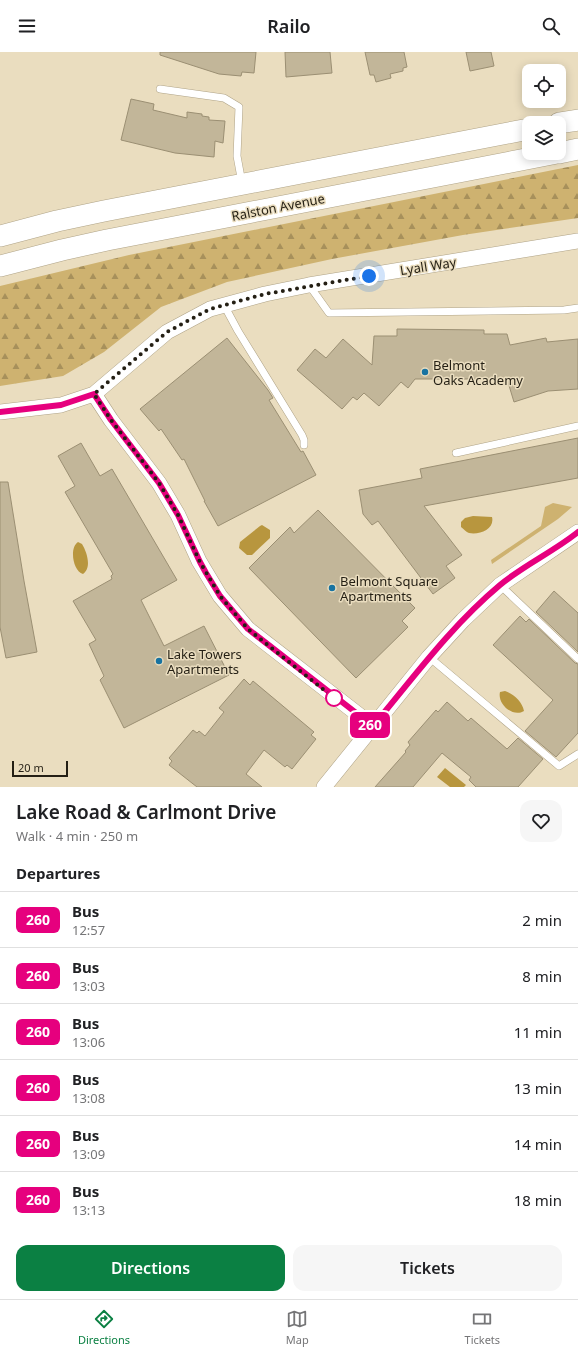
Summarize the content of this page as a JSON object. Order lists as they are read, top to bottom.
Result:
{
  "streets": {
    "main road": ["Ralston Avenue"],
    "street": ["Lyall Way"]
  },
  "places": ["Belmont Oaks Academy", "Belmont Square Apartments", "Lake Towers Apartments"],
  "lines": ["bus line 260"],
  "scale_bar": "20 m",
  "page": {
    "header": "Railo",
    "on_map": "260",
    "scale": "20 m",
    "heading": [
      ["Lake Road & Carlmont Drive", "Walk · 4 min · 250 m"],
      "Departures"
    ],
    "list": [
      {
        "mark": "260",
        "name": "Bus",
        "note": "12:57",
        "value": "2 min"
      },
      {
        "mark": "260",
        "name": "Bus",
        "note": "13:03",
        "value": "8 min"
      },
      {
        "mark": "260",
        "name": "Bus",
        "note": "13:06",
        "value": "11 min"
      },
      {
        "mark": "260",
        "name": "Bus",
        "note": "13:08",
        "value": "13 min"
      },
      {
        "mark": "260",
        "name": "Bus",
        "note": "13:09",
        "value": "14 min"
      },
      {
        "mark": "260",
        "name": "Bus",
        "note": "13:13",
        "value": "18 min"
      }
    ],
    "buttons": ["Directions", "Tickets"],
    "tabs": ["Directions", "Map", "Tickets"]
  }
}
